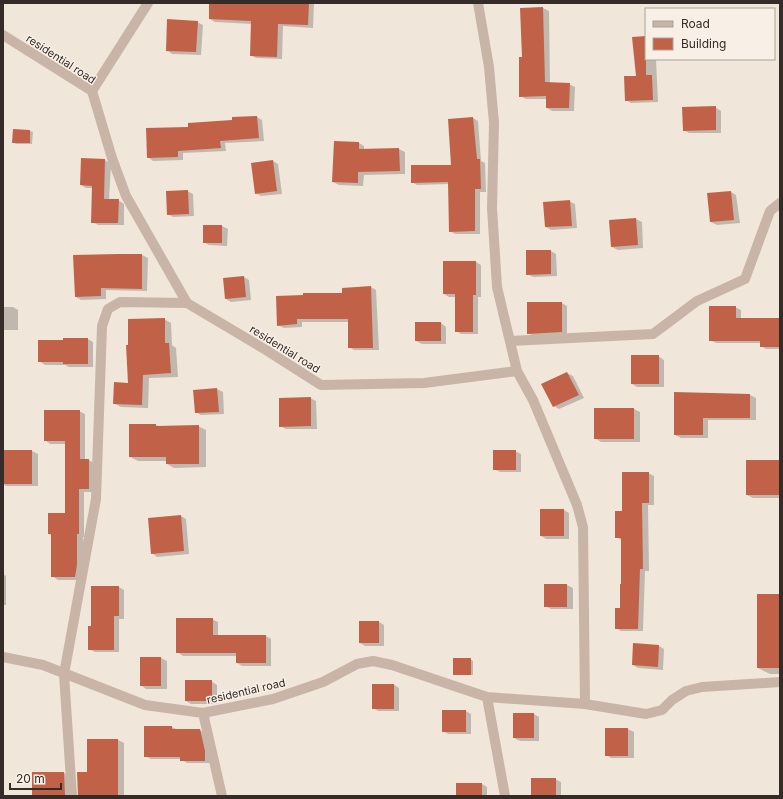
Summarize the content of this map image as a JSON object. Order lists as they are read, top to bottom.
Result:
{
  "streets": {
    "street": ["residential road"]
  },
  "legend": ["Road", "Building"],
  "scale_bar": "20 m"
}
